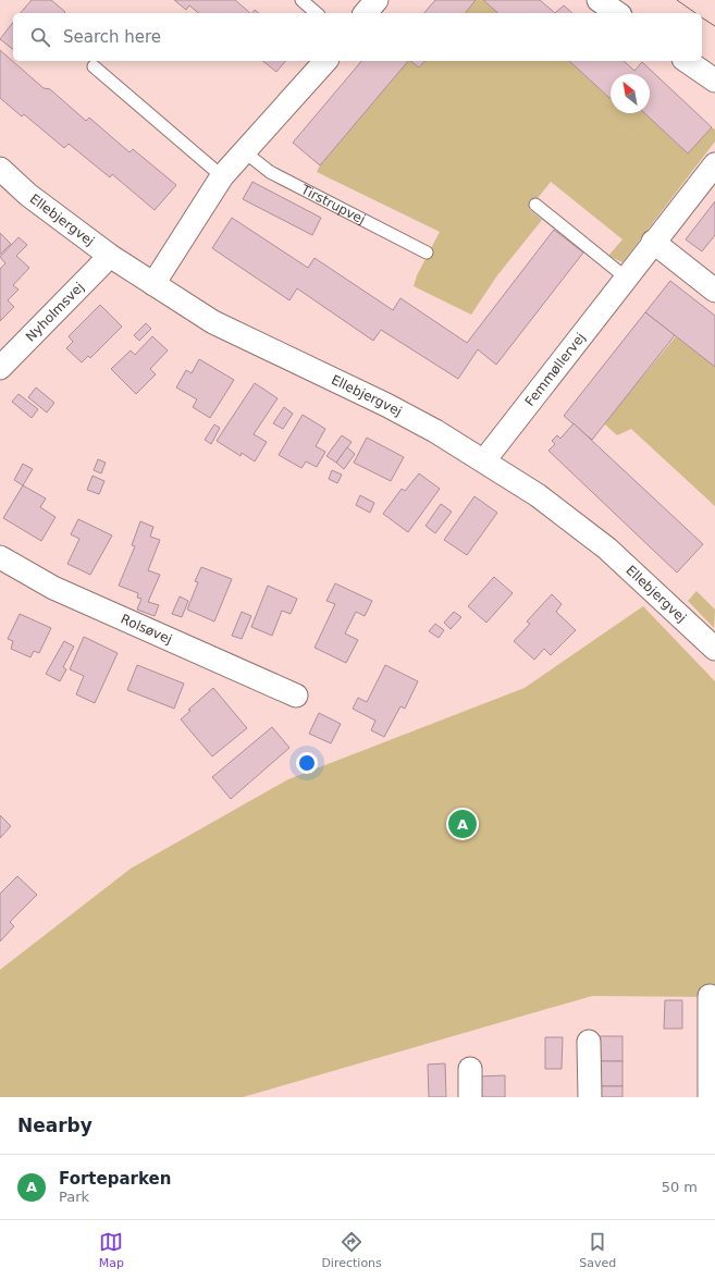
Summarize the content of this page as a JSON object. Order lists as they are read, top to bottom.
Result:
{
  "streets": {
    "street": [
      "Ellebjergvej",
      "Nyholmsvej",
      "Femmøllervej",
      "Rolsøvej"
    ],
    "lane": ["Tirstrupvej"]
  },
  "crossings": [
    ["Ellebjergvej", "Nyholmsvej"],
    ["Ellebjergvej", "Femmøllervej"]
  ],
  "north": "top left",
  "page": {
    "search": "Search here",
    "pins": "A",
    "heading": "Nearby",
    "list": [
      {
        "mark": "A",
        "name": "Forteparken",
        "note": "Park",
        "value": "50 m"
      }
    ],
    "nav": ["Map", "Directions", "Saved"]
  }
}
